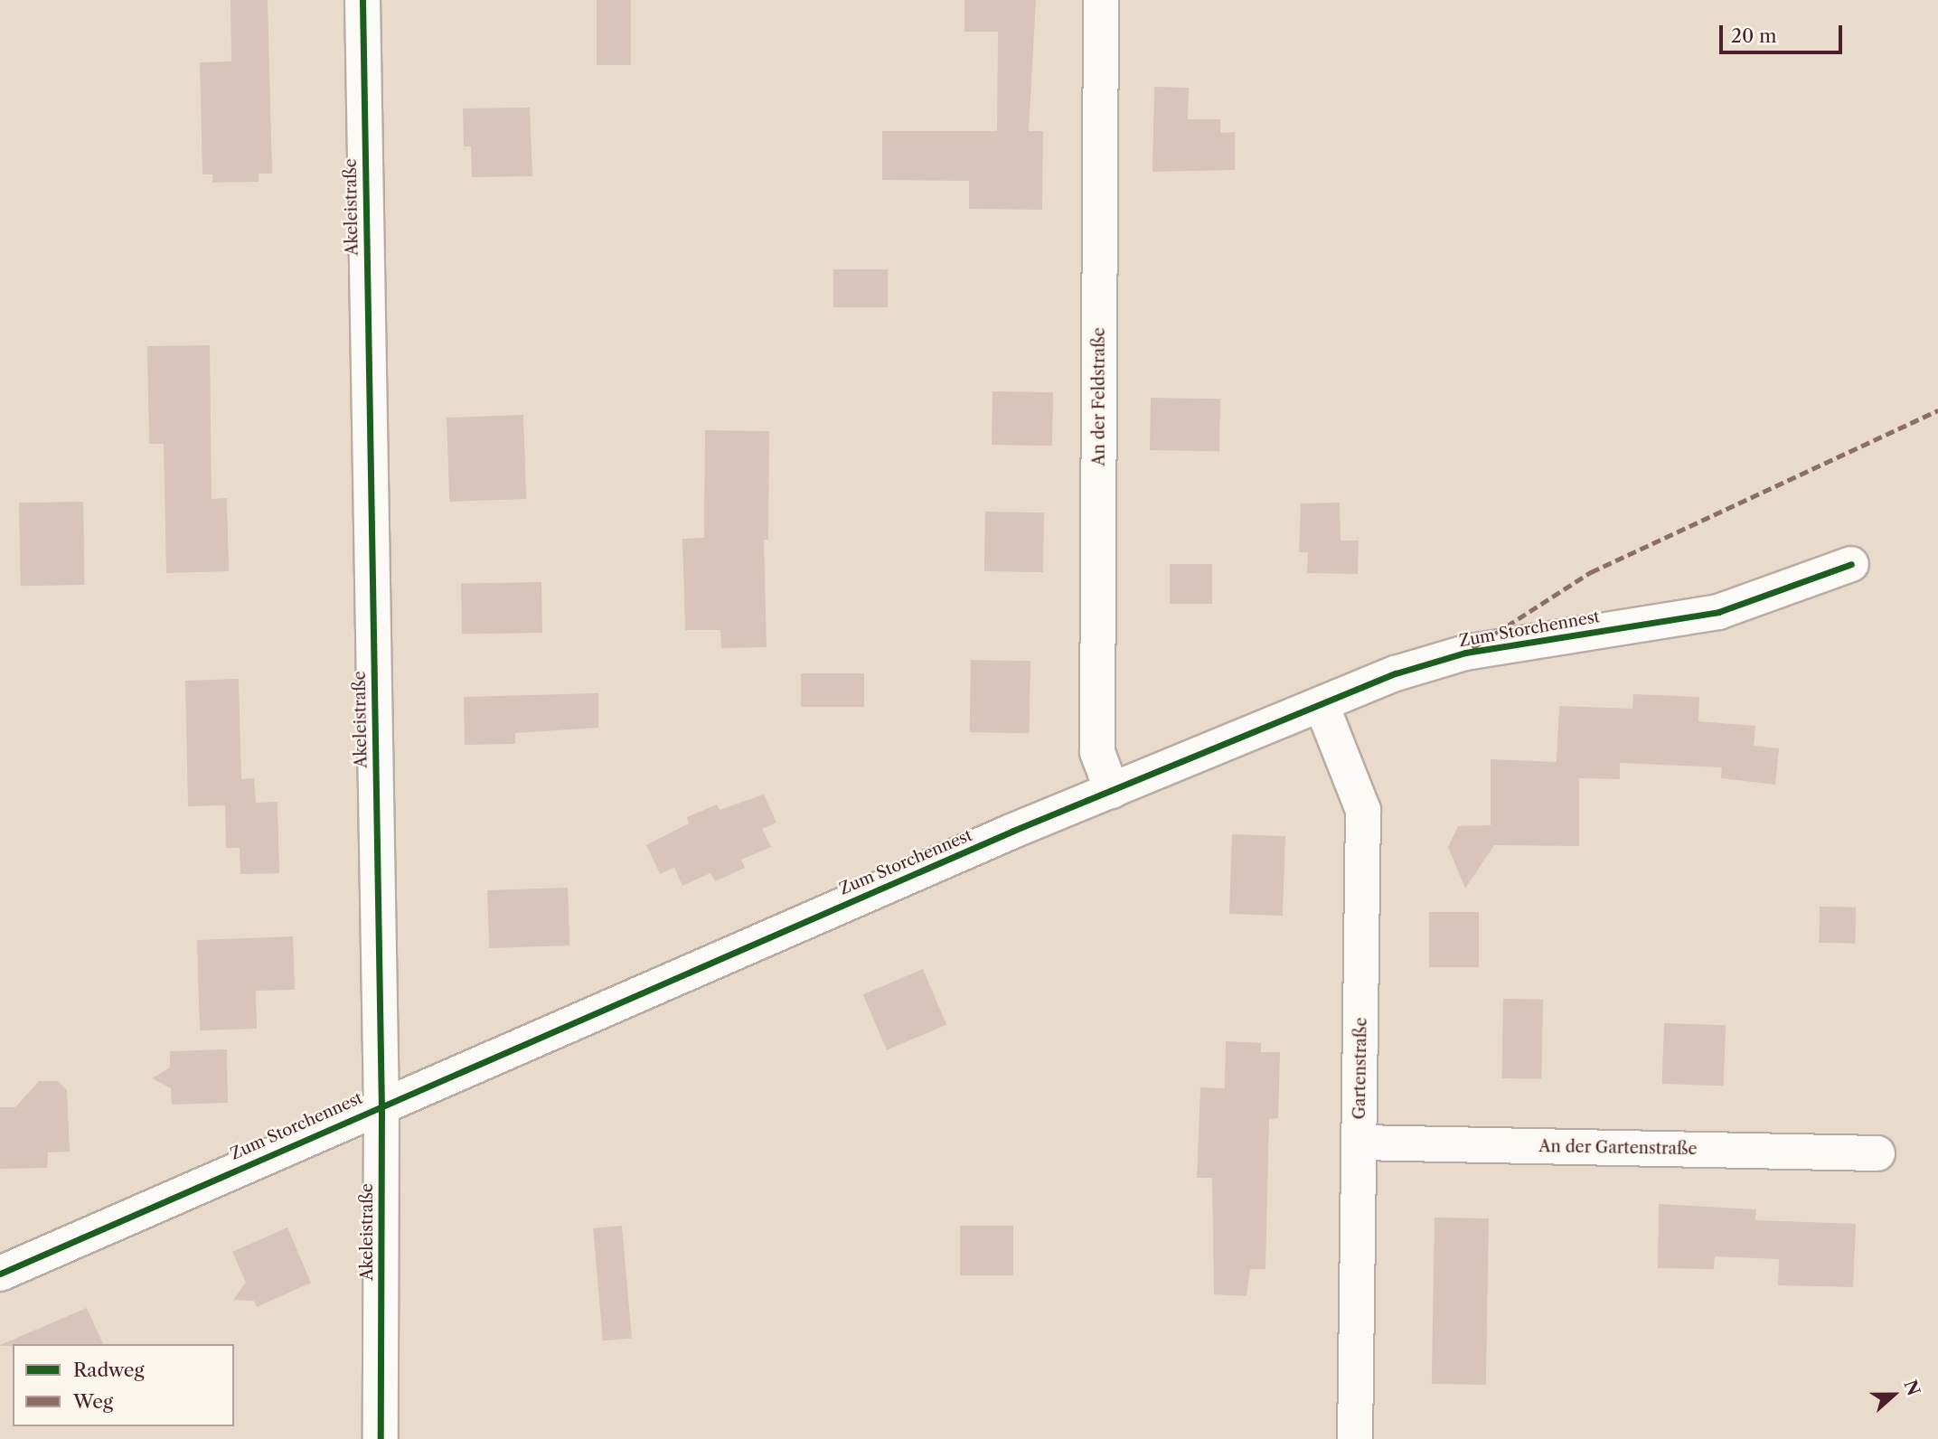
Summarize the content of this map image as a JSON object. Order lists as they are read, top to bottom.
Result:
{
  "streets": {
    "street": [
      "Akeleistraße",
      "An der Feldstraße",
      "Zum Storchennest",
      "Gartenstraße",
      "An der Gartenstraße"
    ]
  },
  "crossings": [
    ["Akeleistraße", "Zum Storchennest"],
    ["An der Feldstraße", "Zum Storchennest"],
    ["Zum Storchennest", "Gartenstraße"],
    ["Gartenstraße", "An der Gartenstraße"]
  ],
  "legend": ["Radweg", "Weg"],
  "scale_bar": "20 m",
  "north": "right"
}
